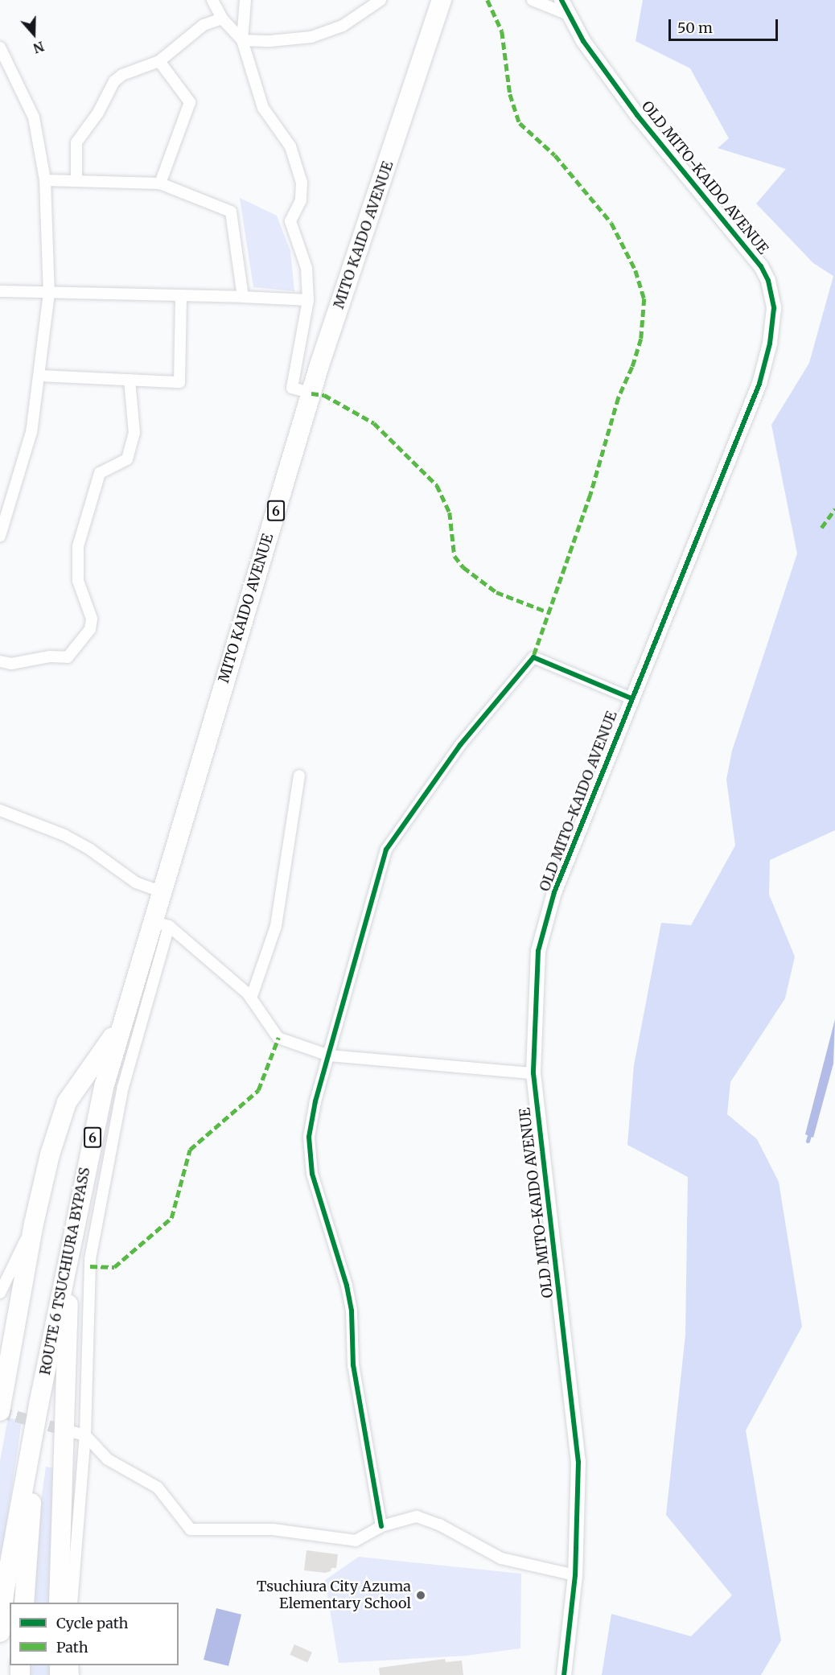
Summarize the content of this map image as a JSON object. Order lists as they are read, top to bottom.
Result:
{
  "streets": {
    "highway": ["MITO KAIDO AVENUE", "6", "ROUTE 6 TSUCHIURA BYPASS"],
    "street": ["OLD MITO-KAIDO AVENUE"]
  },
  "crossings": [
    ["MITO KAIDO AVENUE", "ROUTE 6 TSUCHIURA BYPASS"]
  ],
  "places": ["Tsuchiura City Azuma Elementary School"],
  "legend": ["Cycle path", "Path"],
  "scale_bar": "50 m",
  "north": "bottom"
}
